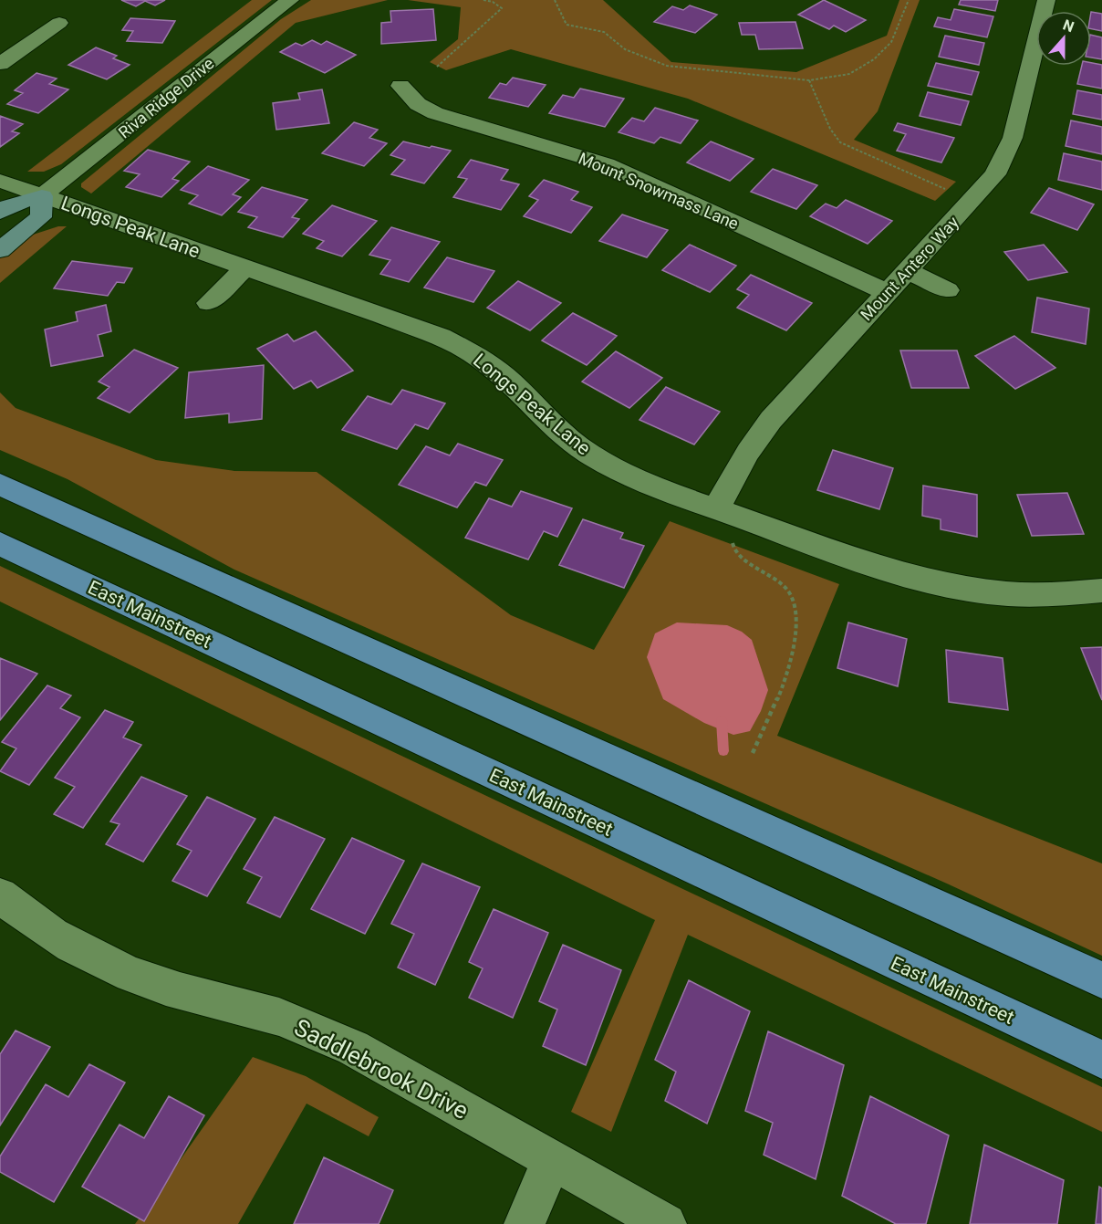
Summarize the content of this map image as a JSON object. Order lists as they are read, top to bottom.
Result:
{
  "streets": {
    "main road": ["East Mainstreet"],
    "street": [
      "Riva Ridge Drive",
      "Mount Snowmass Lane",
      "Longs Peak Lane",
      "Mount Antero Way",
      "Saddlebrook Drive"
    ]
  },
  "crossings": [
    ["Riva Ridge Drive", "Longs Peak Lane"],
    ["Mount Snowmass Lane", "Mount Antero Way"],
    ["Longs Peak Lane", "Mount Antero Way"]
  ],
  "north": "top"
}
